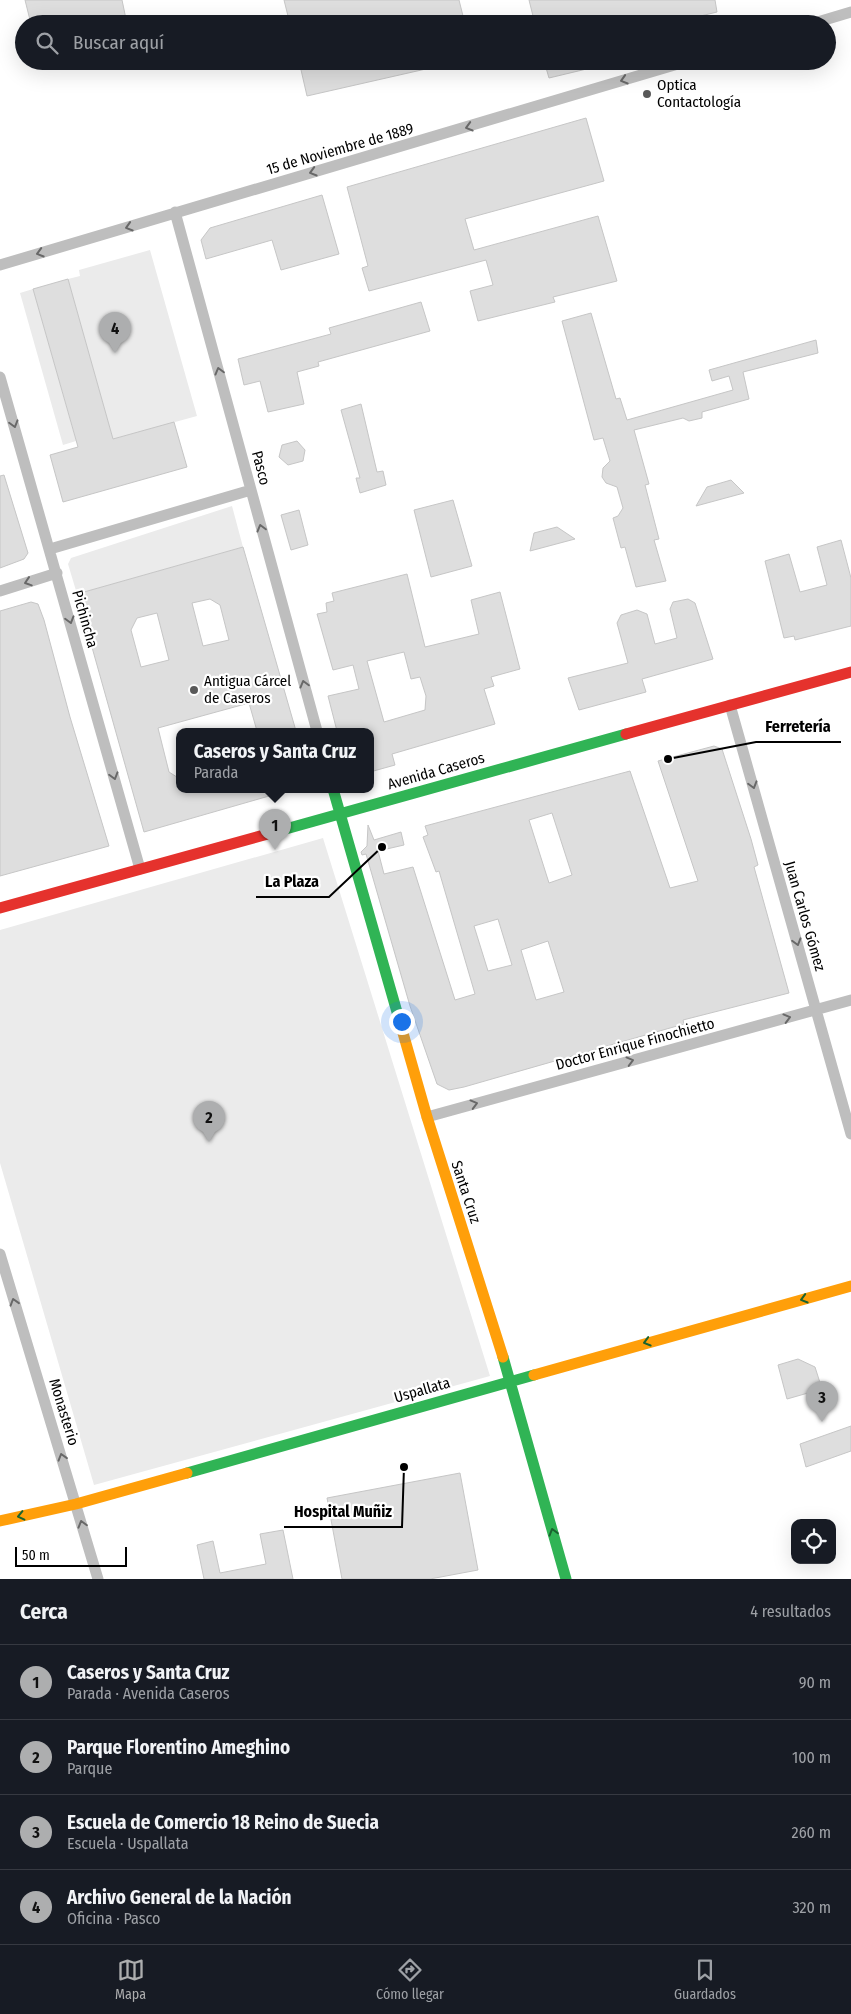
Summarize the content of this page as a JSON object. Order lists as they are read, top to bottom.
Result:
{
  "streets": {
    "street": [
      "15 de Noviembre de 1889",
      "Pasco",
      "Pichincha",
      "Avenida Caseros",
      "Juan Carlos Gómez",
      "Doctor Enrique Finochietto",
      "Santa Cruz",
      "Uspallata",
      "Monasterio"
    ]
  },
  "crossings": [
    ["15 de Noviembre de 1889", "Pasco"],
    ["Pichincha", "Avenida Caseros"],
    ["Avenida Caseros", "Juan Carlos Gómez"],
    ["Avenida Caseros", "Santa Cruz"],
    ["Juan Carlos Gómez", "Doctor Enrique Finochietto"],
    ["Doctor Enrique Finochietto", "Santa Cruz"],
    ["Santa Cruz", "Uspallata"],
    ["Uspallata", "Monasterio"]
  ],
  "one_way": [
    "15 de Noviembre de 1889",
    "Pasco",
    "Pichincha",
    "Juan Carlos Gómez",
    "Doctor Enrique Finochietto",
    "Uspallata",
    "Monasterio"
  ],
  "places": [
    "Optica Contactología",
    "Antigua Cárcel de Caseros",
    "Ferretería",
    "La Plaza",
    "Hospital Muñiz"
  ],
  "scale_bar": "50 m",
  "page": {
    "search": "Buscar aquí",
    "pins": [
      "4",
      "1",
      "2",
      "3"
    ],
    "popup": ["Caseros y Santa Cruz", "Parada"],
    "scale": "50 m",
    "heading": ["Cerca", "4 resultados"],
    "list": [
      {
        "mark": "1",
        "name": "Caseros y Santa Cruz",
        "note": "Parada · Avenida Caseros",
        "value": "90 m"
      },
      {
        "mark": "2",
        "name": "Parque Florentino Ameghino",
        "note": "Parque",
        "value": "100 m"
      },
      {
        "mark": "3",
        "name": "Escuela de Comercio 18 Reino de Suecia",
        "note": "Escuela · Uspallata",
        "value": "260 m"
      },
      {
        "mark": "4",
        "name": "Archivo General de la Nación",
        "note": "Oficina · Pasco",
        "value": "320 m"
      }
    ],
    "nav": ["Mapa", "Cómo llegar", "Guardados"]
  }
}
